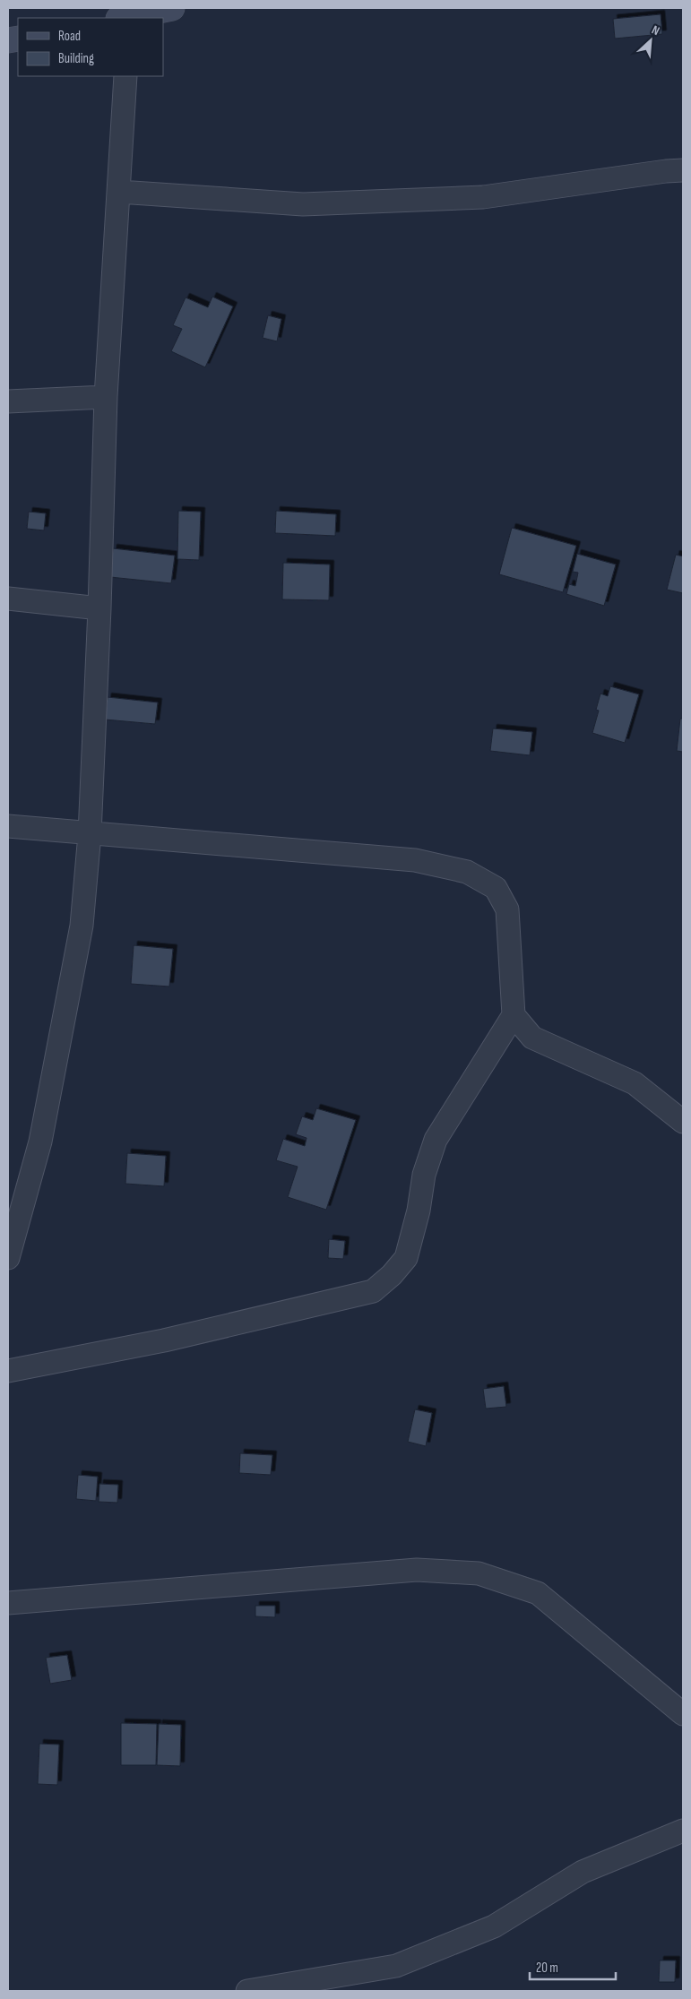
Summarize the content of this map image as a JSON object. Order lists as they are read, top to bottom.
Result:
{
  "legend": ["Road", "Building"],
  "scale_bar": "20 m",
  "north": "top right"
}
